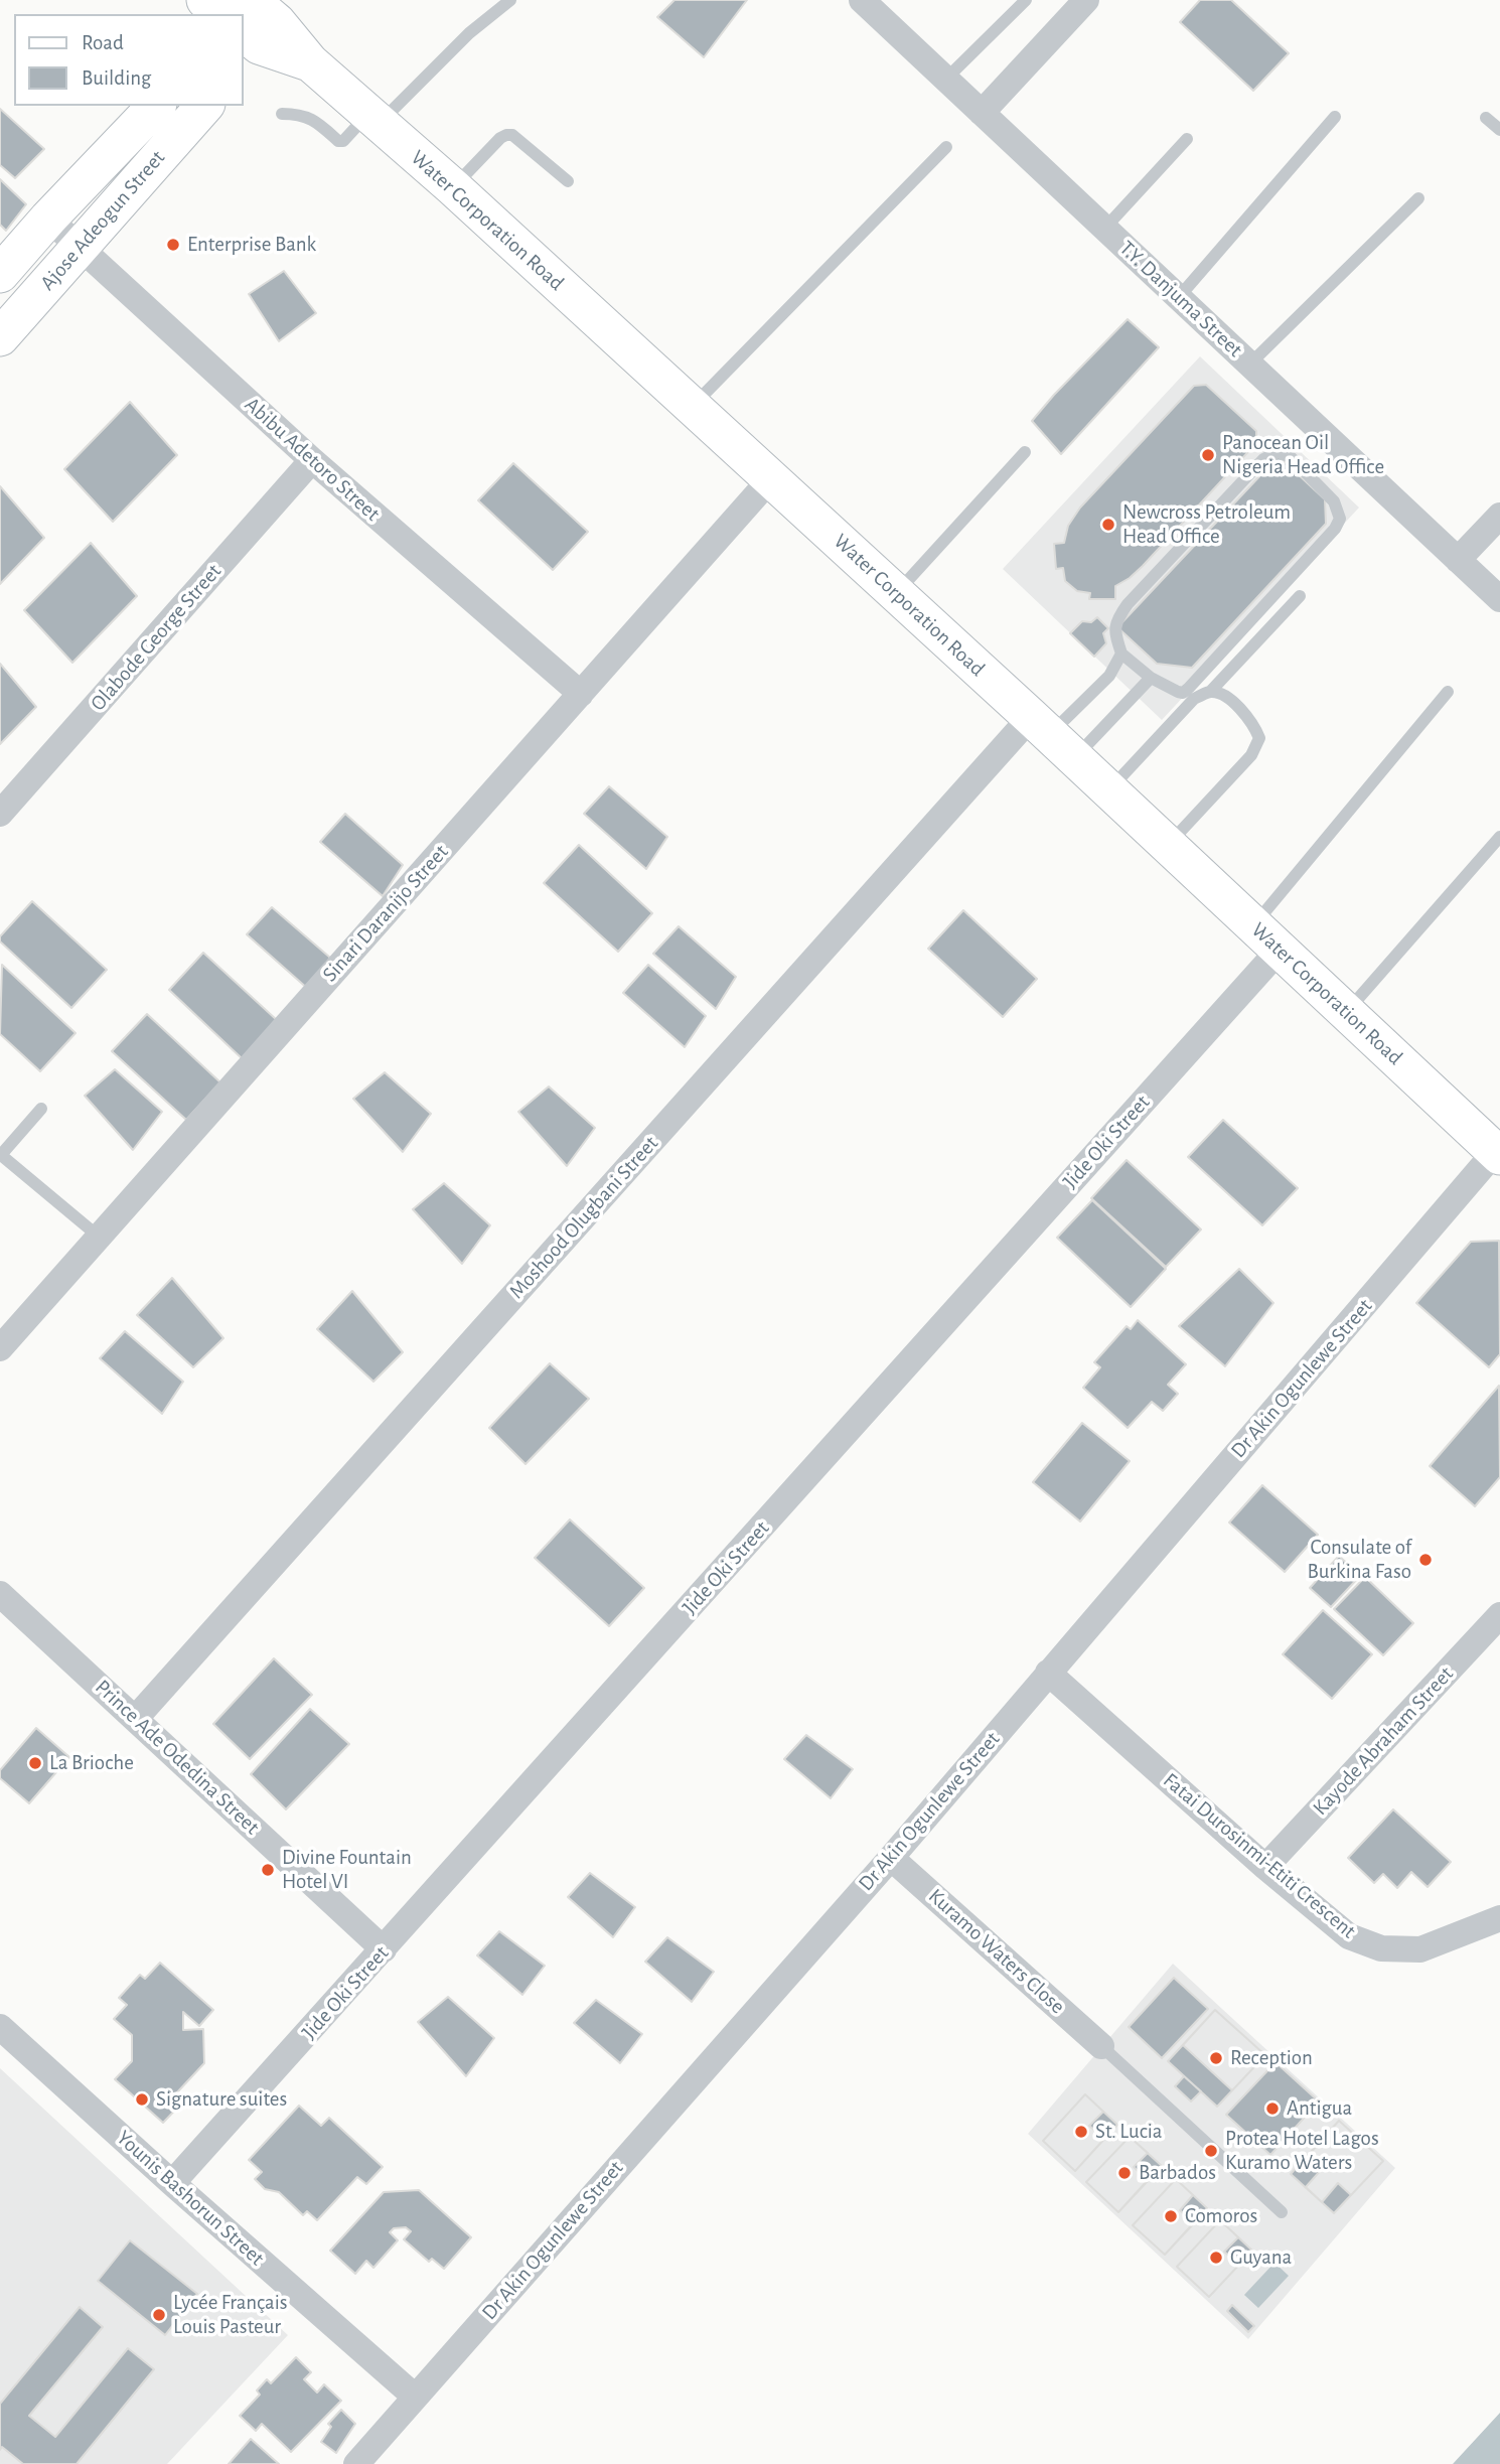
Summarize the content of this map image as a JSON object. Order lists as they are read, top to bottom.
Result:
{
  "streets": {
    "street": [
      "Ajose Adeogun Street",
      "Water Corporation Road",
      "T.Y. Danjuma Street",
      "Abibu Adetoro Street",
      "Olabode George Street",
      "Sinari Daranijo Street",
      "Jide Oki Street",
      "Moshood Olugbani Street",
      "Dr Akin Ogunlewe Street",
      "Kayode Abraham Street",
      "Prince Ade Odedina Street",
      "Fatai Durosinmi-Etiti Crescent",
      "Kuramo Waters Close",
      "Younis Bashorun Street"
    ]
  },
  "crossings": [
    ["Ajose Adeogun Street", "Abibu Adetoro Street"],
    ["Water Corporation Road", "Sinari Daranijo Street"],
    ["Water Corporation Road", "Jide Oki Street"],
    ["Water Corporation Road", "Moshood Olugbani Street"],
    ["Water Corporation Road", "Dr Akin Ogunlewe Street"],
    ["Abibu Adetoro Street", "Olabode George Street"],
    ["Abibu Adetoro Street", "Sinari Daranijo Street"],
    ["Jide Oki Street", "Prince Ade Odedina Street"],
    ["Jide Oki Street", "Younis Bashorun Street"],
    ["Moshood Olugbani Street", "Prince Ade Odedina Street"],
    ["Dr Akin Ogunlewe Street", "Fatai Durosinmi-Etiti Crescent"],
    ["Dr Akin Ogunlewe Street", "Kuramo Waters Close"],
    ["Dr Akin Ogunlewe Street", "Younis Bashorun Street"],
    ["Kayode Abraham Street", "Fatai Durosinmi-Etiti Crescent"]
  ],
  "places": [
    "Enterprise Bank",
    "Panocean Oil Nigeria Head Office",
    "Newcross Petroleum Head Office",
    "Consulate of Burkina Faso",
    "La Brioche",
    "Divine Fountain Hotel VI",
    "Reception",
    "Signature suites",
    "Antigua",
    "St. Lucia",
    "Protea Hotel Lagos Kuramo Waters",
    "Barbados",
    "Comoros",
    "Guyana",
    "Lycée Français Louis Pasteur"
  ],
  "legend": ["Road", "Building"]
}
